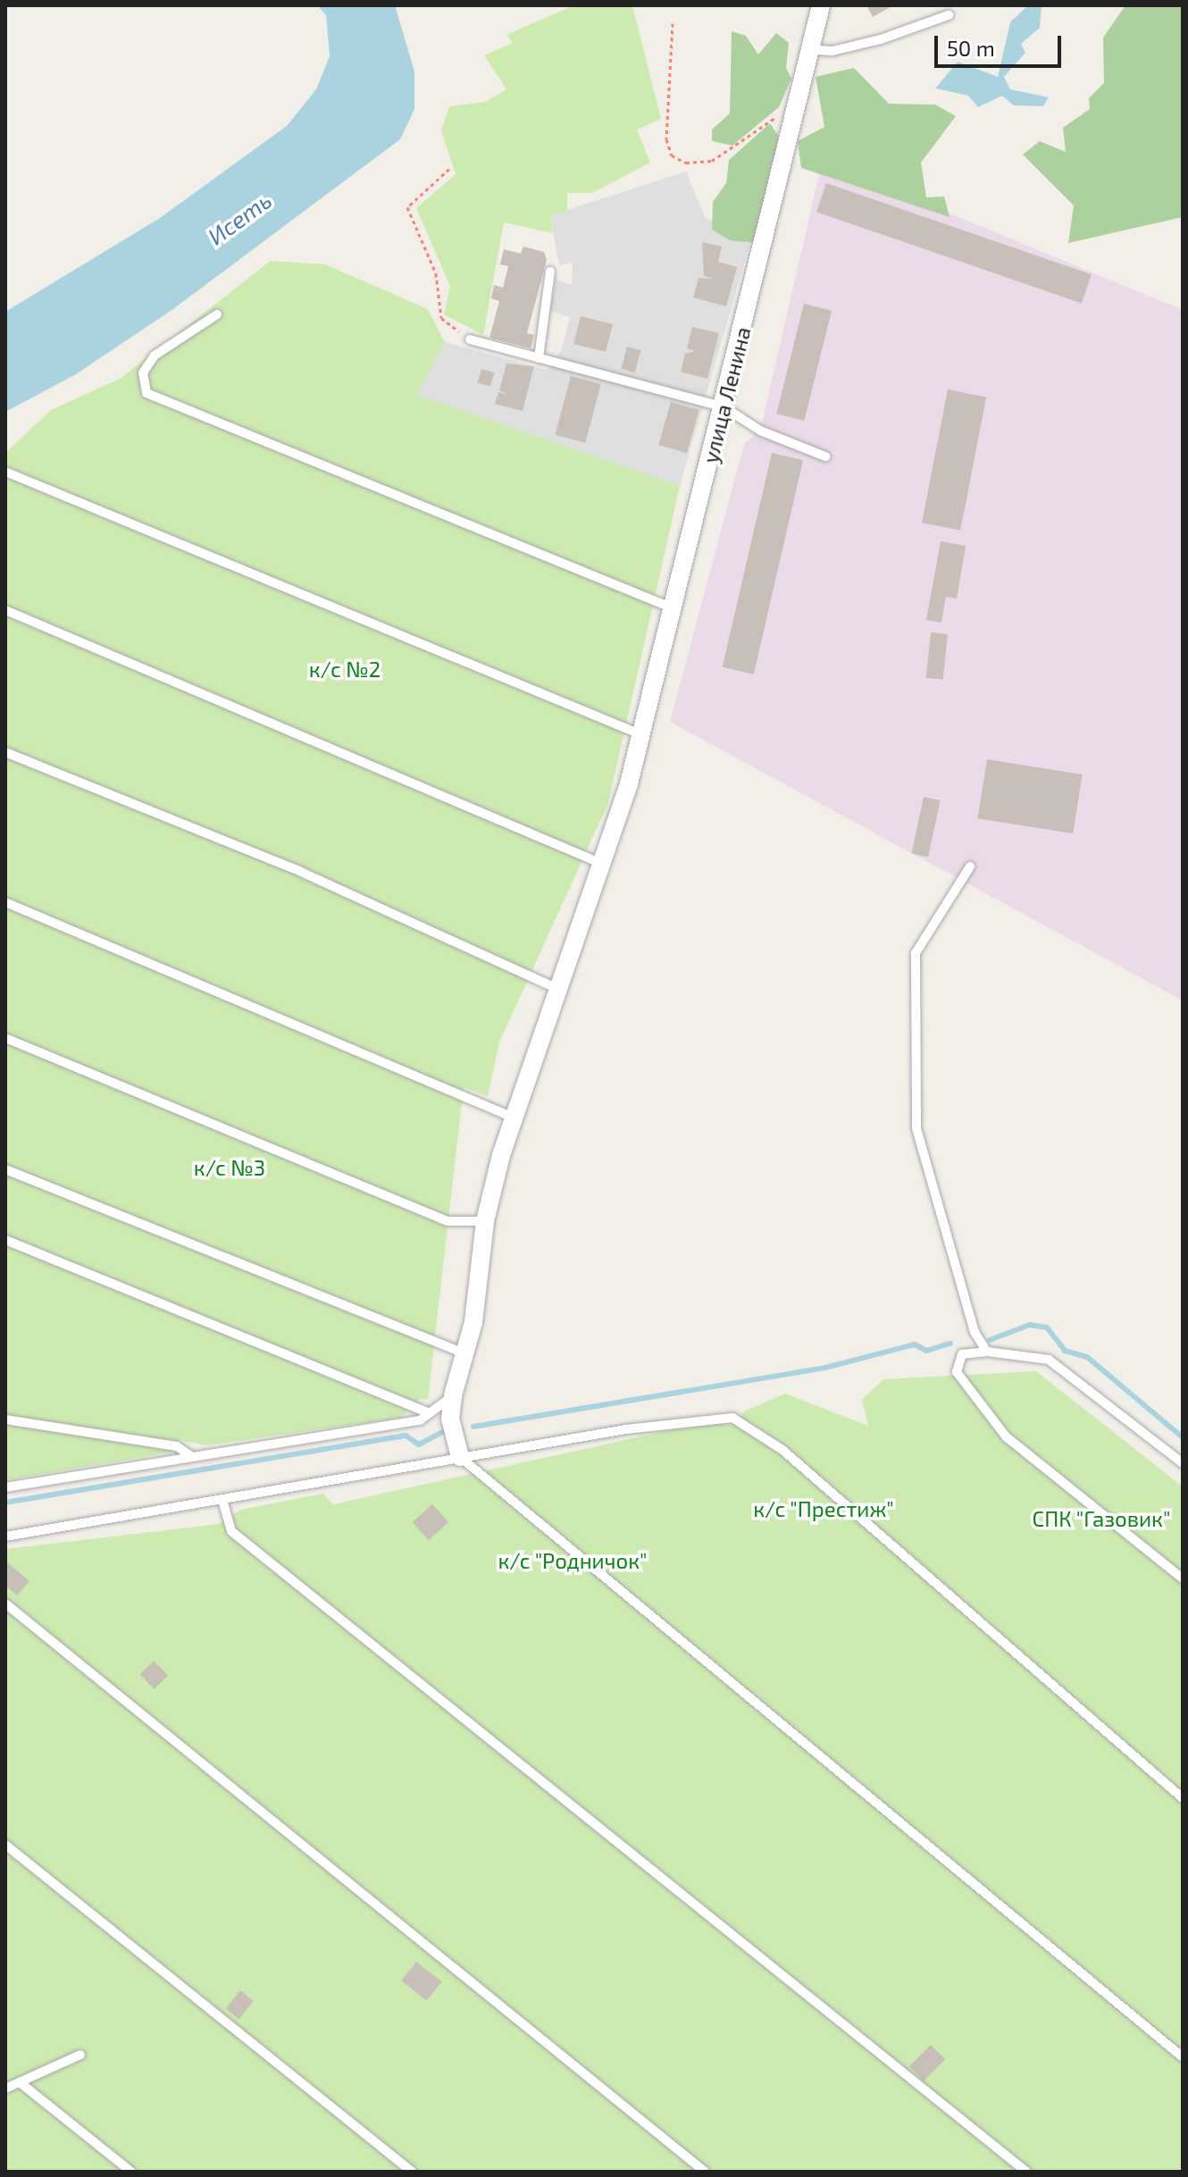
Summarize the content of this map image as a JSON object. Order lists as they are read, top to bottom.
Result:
{
  "streets": {
    "street": ["улица Ленина"]
  },
  "water": ["Исеть"],
  "parks": [
    "к/с №2",
    "к/с №3",
    "к/с \"Престиж\"",
    "СПК \"Газовик\"",
    "к/с \"Родничок\""
  ],
  "scale_bar": "50 m"
}
